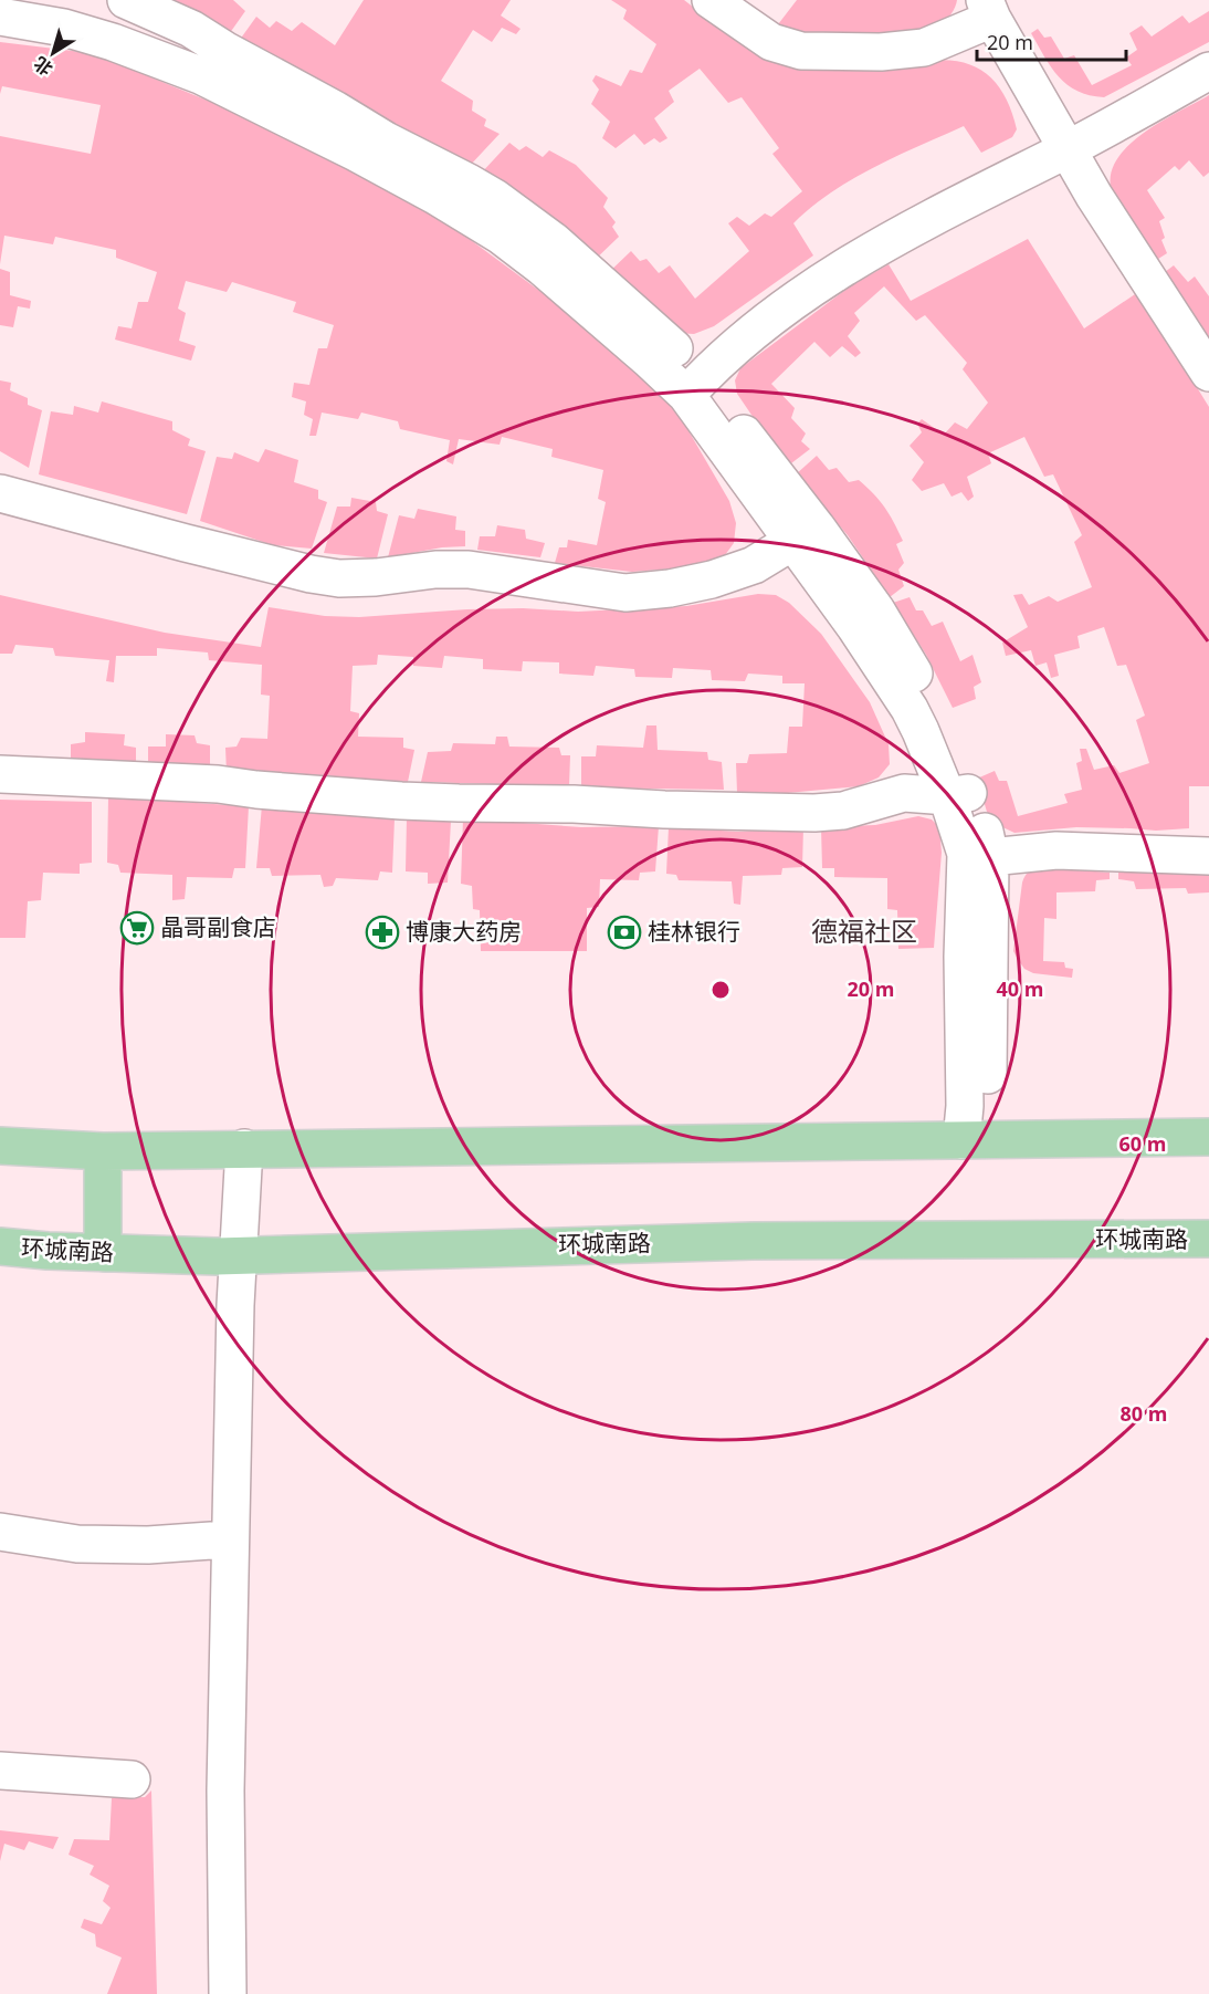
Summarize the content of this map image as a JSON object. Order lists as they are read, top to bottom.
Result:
{
  "streets": {
    "main road": ["环城南路"]
  },
  "districts": ["德福社区"],
  "places": {
    "supermarket": ["晶哥副食店"],
    "pharmacy": ["博康大药房"],
    "bank": ["桂林银行"]
  },
  "scale_bar": "20 m",
  "north": "bottom left",
  "rings": [
    "20 m",
    "40 m",
    "60 m",
    "80 m"
  ]
}
